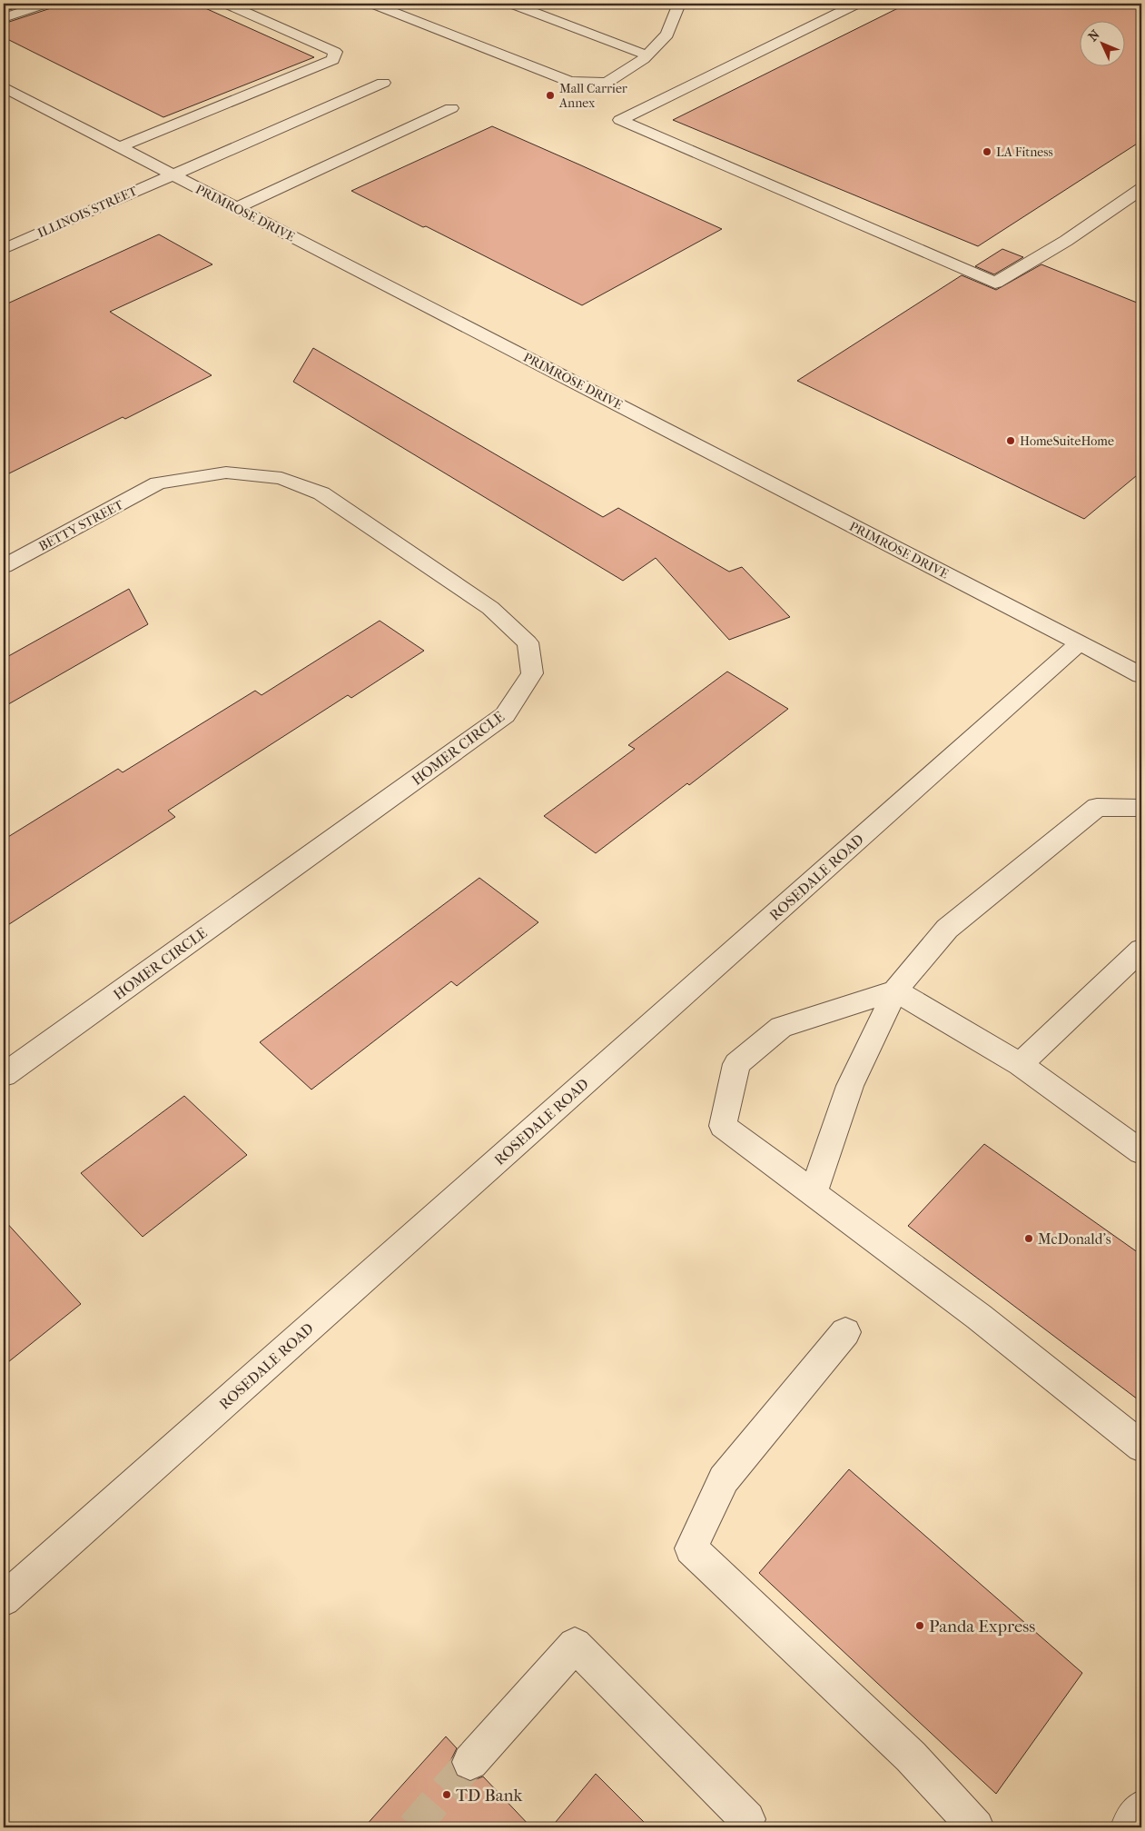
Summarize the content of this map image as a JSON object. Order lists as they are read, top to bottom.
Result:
{
  "streets": {
    "street": [
      "ILLINOIS STREET",
      "PRIMROSE DRIVE",
      "BETTY STREET",
      "HOMER CIRCLE",
      "ROSEDALE ROAD"
    ]
  },
  "crossings": [
    ["ILLINOIS STREET", "PRIMROSE DRIVE"],
    ["PRIMROSE DRIVE", "ROSEDALE ROAD"],
    ["BETTY STREET", "HOMER CIRCLE"]
  ],
  "places": [
    "Mall Carrier Annex",
    "LA Fitness",
    "HomeSuiteHome",
    "McDonald's",
    "Panda Express",
    "TD Bank"
  ],
  "north": "top left"
}
